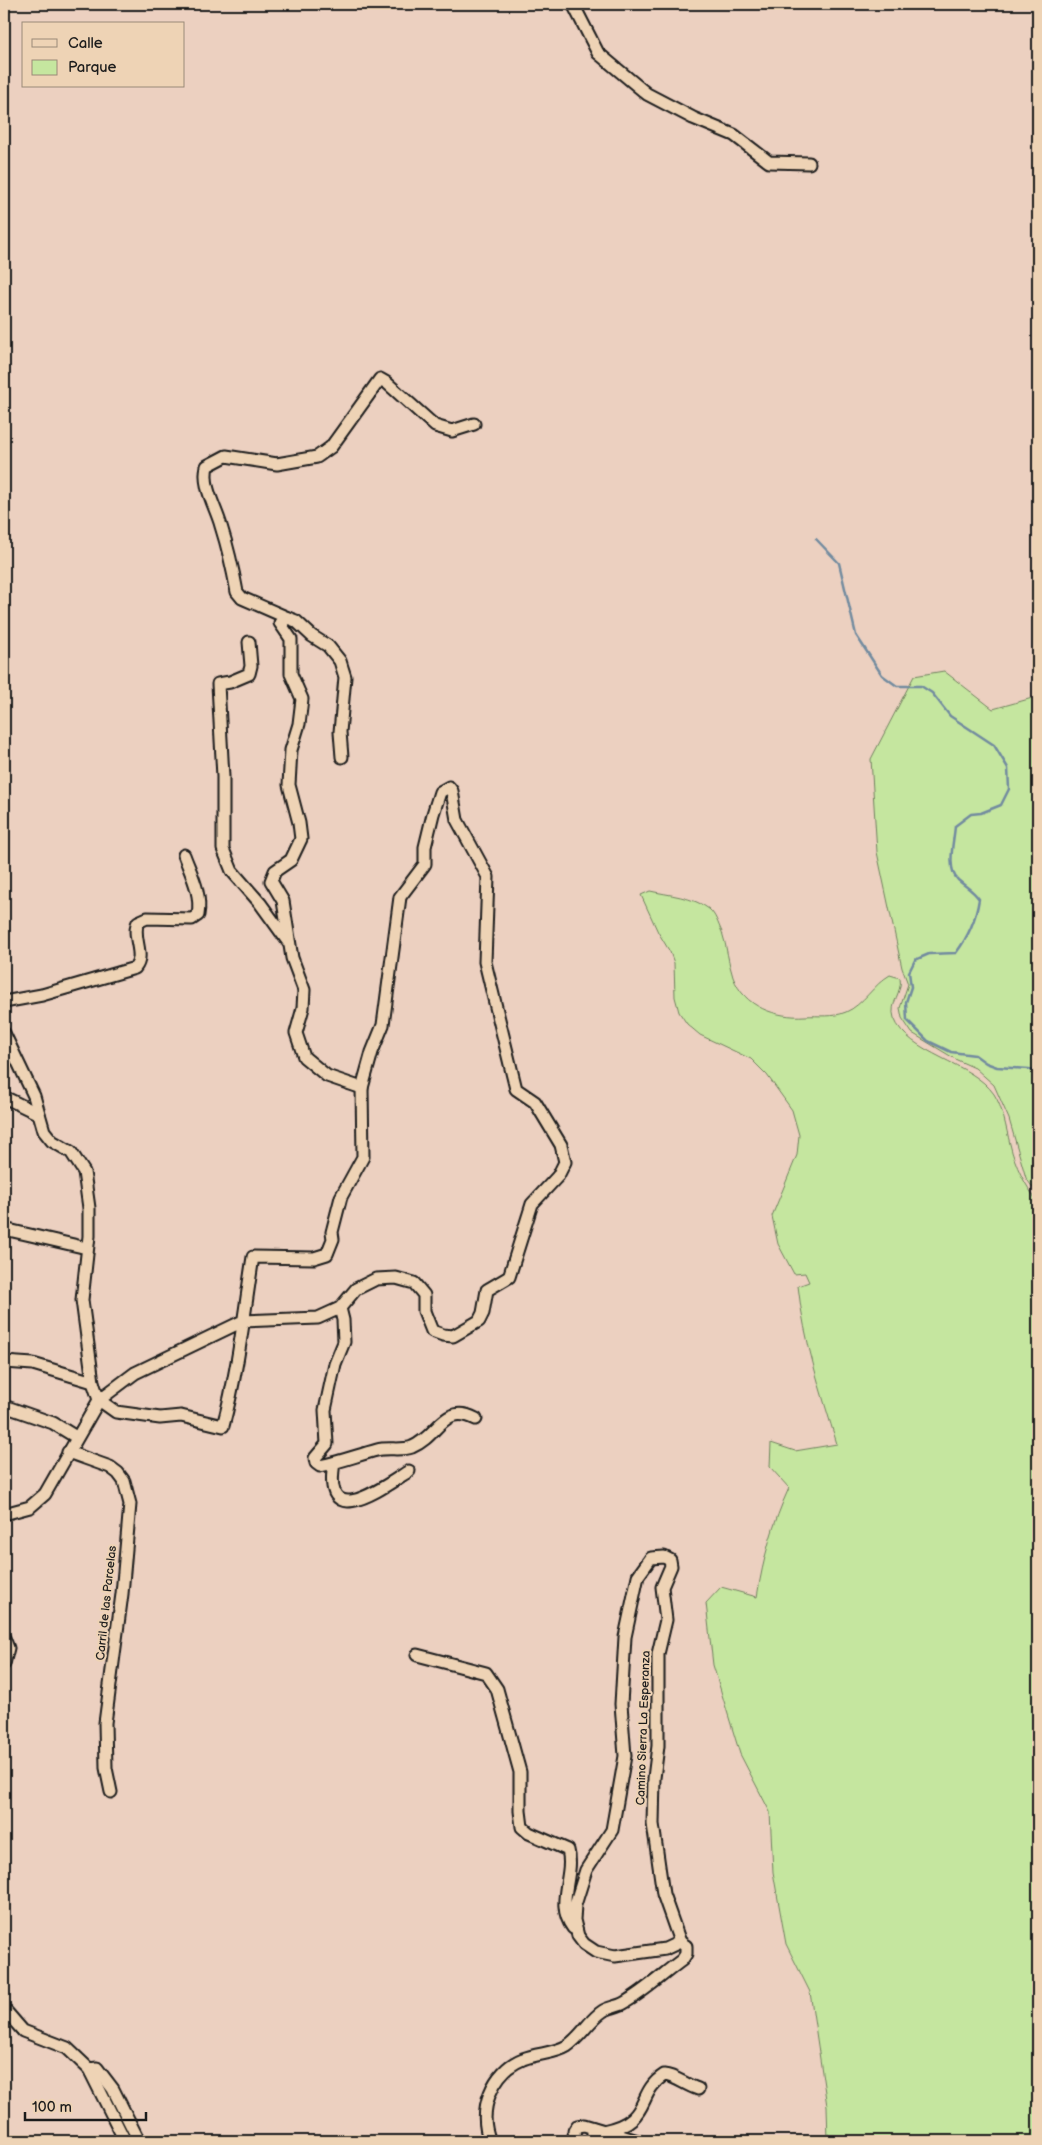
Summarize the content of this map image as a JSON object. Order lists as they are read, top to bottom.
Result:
{
  "streets": {
    "street": ["Carril de las Parcelas", "Camino Sierra La Esperanza"]
  },
  "legend": ["Calle", "Parque"],
  "scale_bar": "100 m"
}
